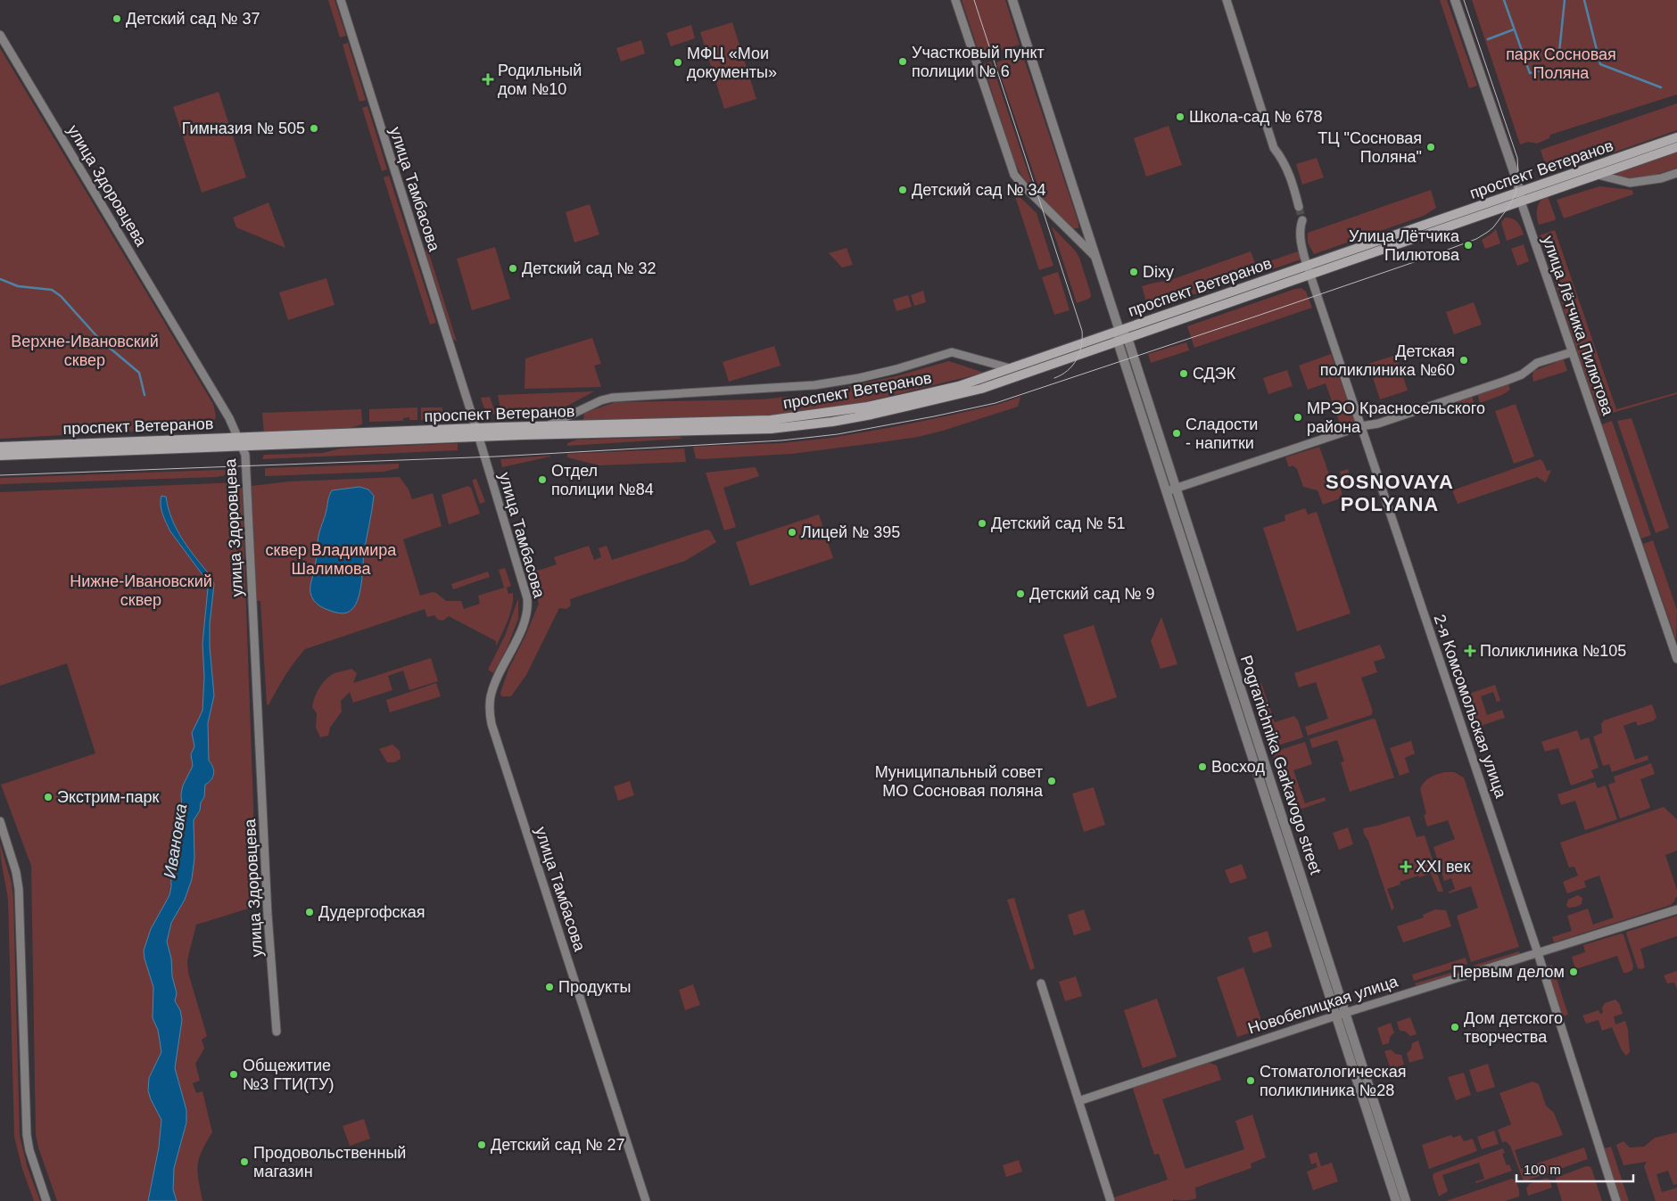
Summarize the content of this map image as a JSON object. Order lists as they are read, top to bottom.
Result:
{
  "streets": {
    "main road": ["проспект Ветеранов"],
    "street": [
      "улица Здоровцева",
      "улица Тамбасова",
      "улица Лётчика Пилютова",
      "2-я Комсомольская улица",
      "Pogranichnika Garkavogo street",
      "Новобелицкая улица"
    ]
  },
  "crossings": [
    ["проспект Ветеранов", "улица Здоровцева"],
    ["проспект Ветеранов", "улица Тамбасова"],
    ["проспект Ветеранов", "улица Лётчика Пилютова"],
    ["проспект Ветеранов", "2-я Комсомольская улица"],
    ["проспект Ветеранов", "Pogranichnika Garkavogo street"],
    ["2-я Комсомольская улица", "Новобелицкая улица"],
    ["Pogranichnika Garkavogo street", "Новобелицкая улица"]
  ],
  "districts": ["SOSNOVAYA POLYANA"],
  "water": ["Ивановка"],
  "parks": [
    "парк Сосновая Поляна",
    "Верхне-Ивановский сквер",
    "сквер Владимира Шалимова",
    "Нижне-Ивановский сквер"
  ],
  "places": {
    "other": [
      "Детский сад № 37",
      "Участковый пункт полиции № 6",
      "МФЦ «Мои документы»",
      "Школа-сад № 678",
      "Гимназия № 505",
      "ТЦ \"Сосновая Поляна\"",
      "Детский сад № 34",
      "Улица Лётчика Пилютова",
      "Детский сад № 32",
      "Dixy",
      "Детская поликлиника №60",
      "СДЭК",
      "МРЭО Красносельского района",
      "Сладости - напитки",
      "Отдел полиции №84",
      "Детский сад № 51",
      "Лицей № 395",
      "Детский сад № 9",
      "Восход",
      "Муниципальный совет МО Сосновая поляна",
      "Экстрим-парк",
      "Дудергофская",
      "Первым делом",
      "Продукты",
      "Дом детского творчества",
      "Общежитие №3 ГТИ(ТУ)",
      "Стоматологическая поликлиника №28",
      "Детский сад № 27",
      "Продовольственный магазин"
    ],
    "health": ["Родильный дом №10", "Поликлиника №105", "XXI век"]
  },
  "scale_bar": "100 m"
}
